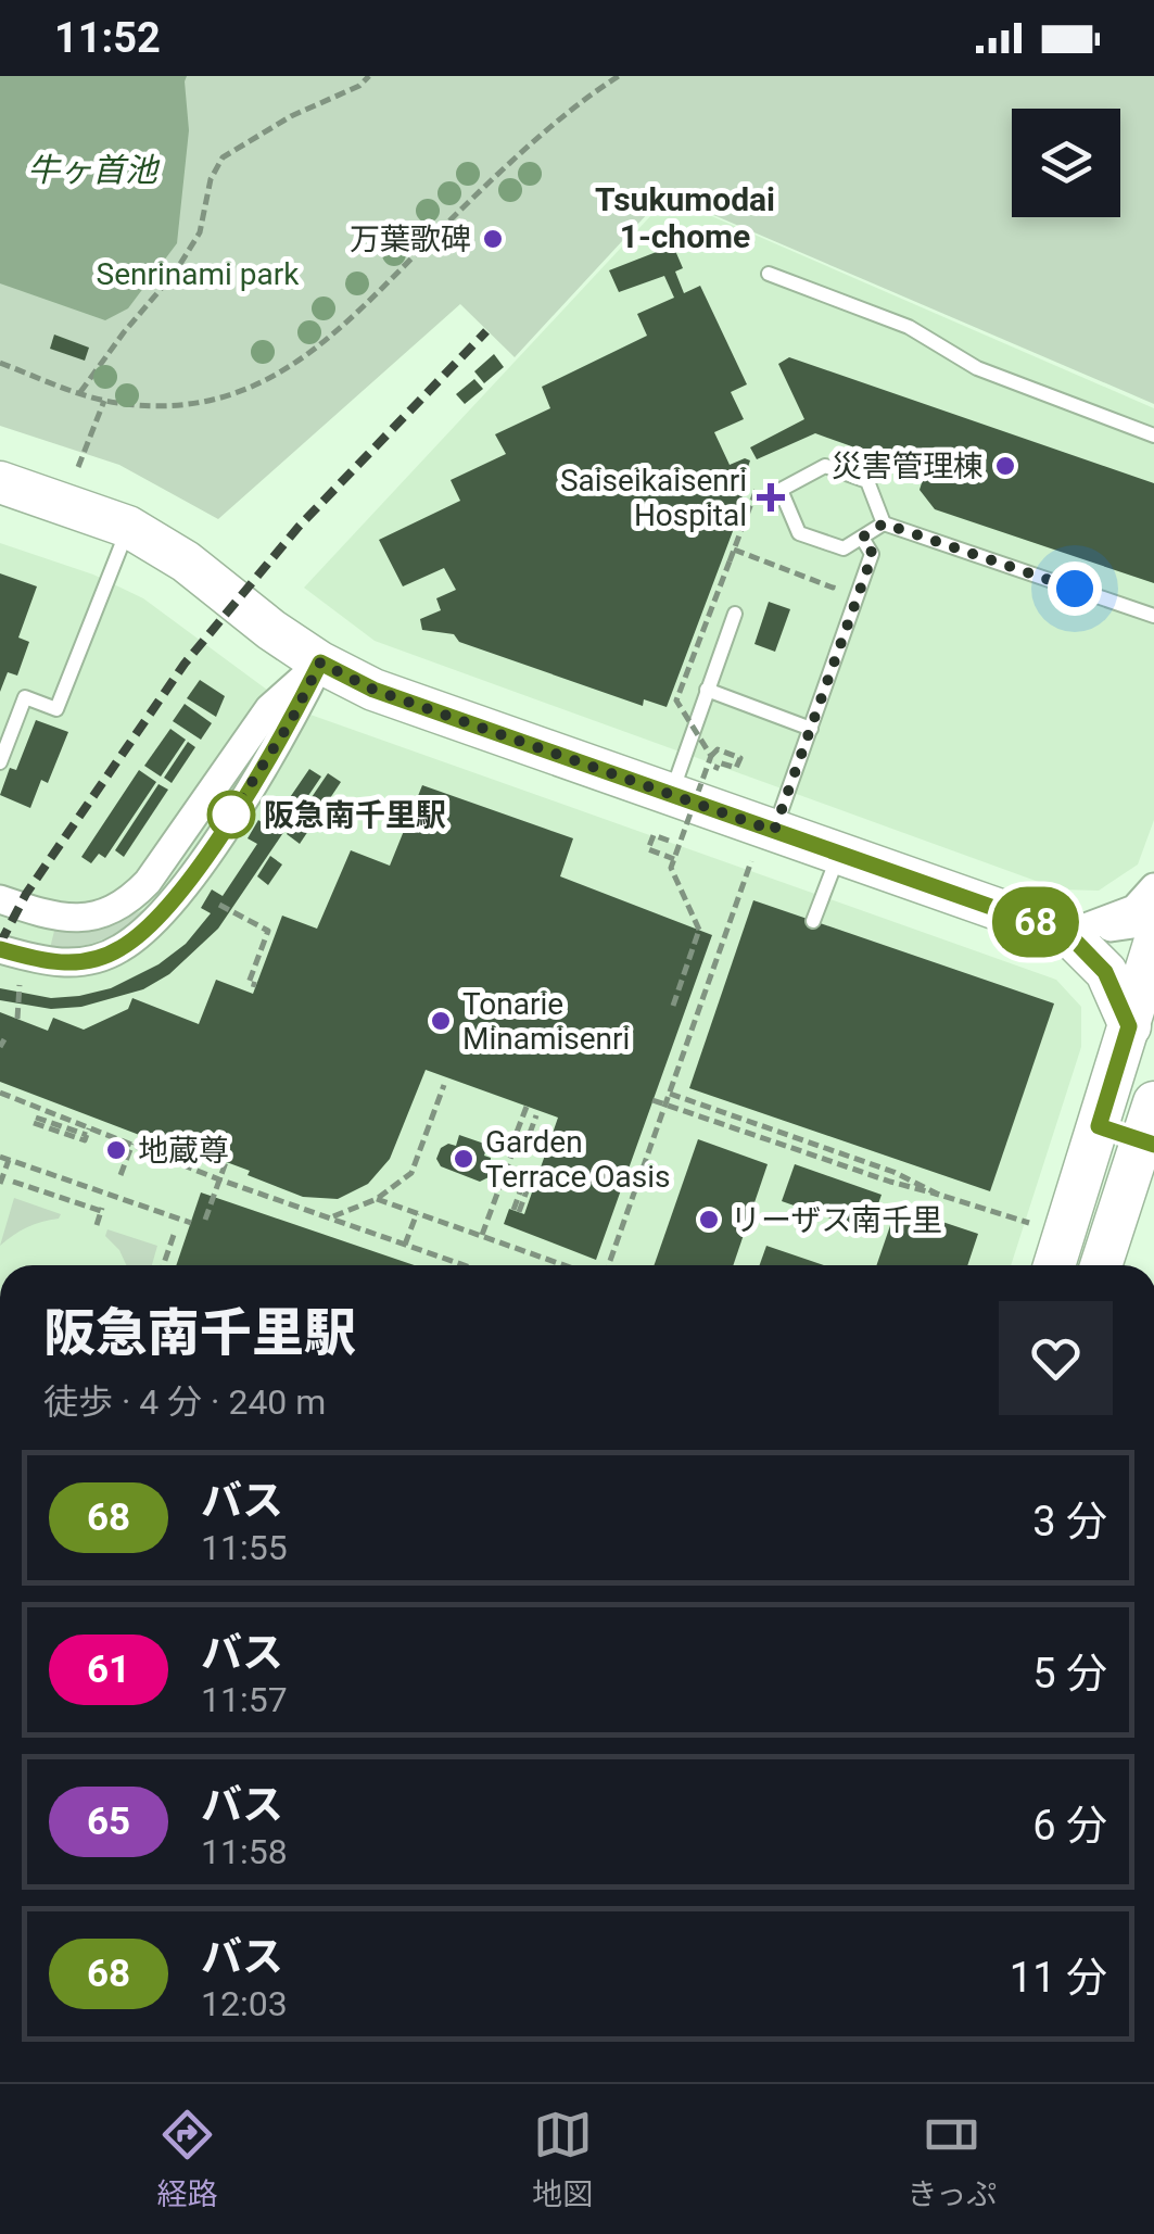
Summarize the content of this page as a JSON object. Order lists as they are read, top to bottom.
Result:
{
  "districts": ["Tsukumodai 1-chome"],
  "water": ["牛ヶ首池"],
  "parks": ["Senrinami park"],
  "places": {
    "other": [
      "万葉歌碑",
      "災害管理棟",
      "阪急南千里駅",
      "Tonarie Minamisenri",
      "地蔵尊",
      "Garden Terrace Oasis",
      "リーザス南千里"
    ],
    "health": ["Saiseikaisenri Hospital"]
  },
  "lines": ["bus line 68"],
  "page": {
    "status": "11:52",
    "on_map": "68",
    "heading": ["阪急南千里駅", "徒歩 · 4 分 · 240 m"],
    "list": [
      {
        "mark": "68",
        "name": "バス",
        "note": "11:55",
        "value": "3 分"
      },
      {
        "mark": "61",
        "name": "バス",
        "note": "11:57",
        "value": "5 分"
      },
      {
        "mark": "65",
        "name": "バス",
        "note": "11:58",
        "value": "6 分"
      },
      {
        "mark": "68",
        "name": "バス",
        "note": "12:03",
        "value": "11 分"
      }
    ],
    "tabs": ["経路", "地図", "きっぷ"]
  }
}
